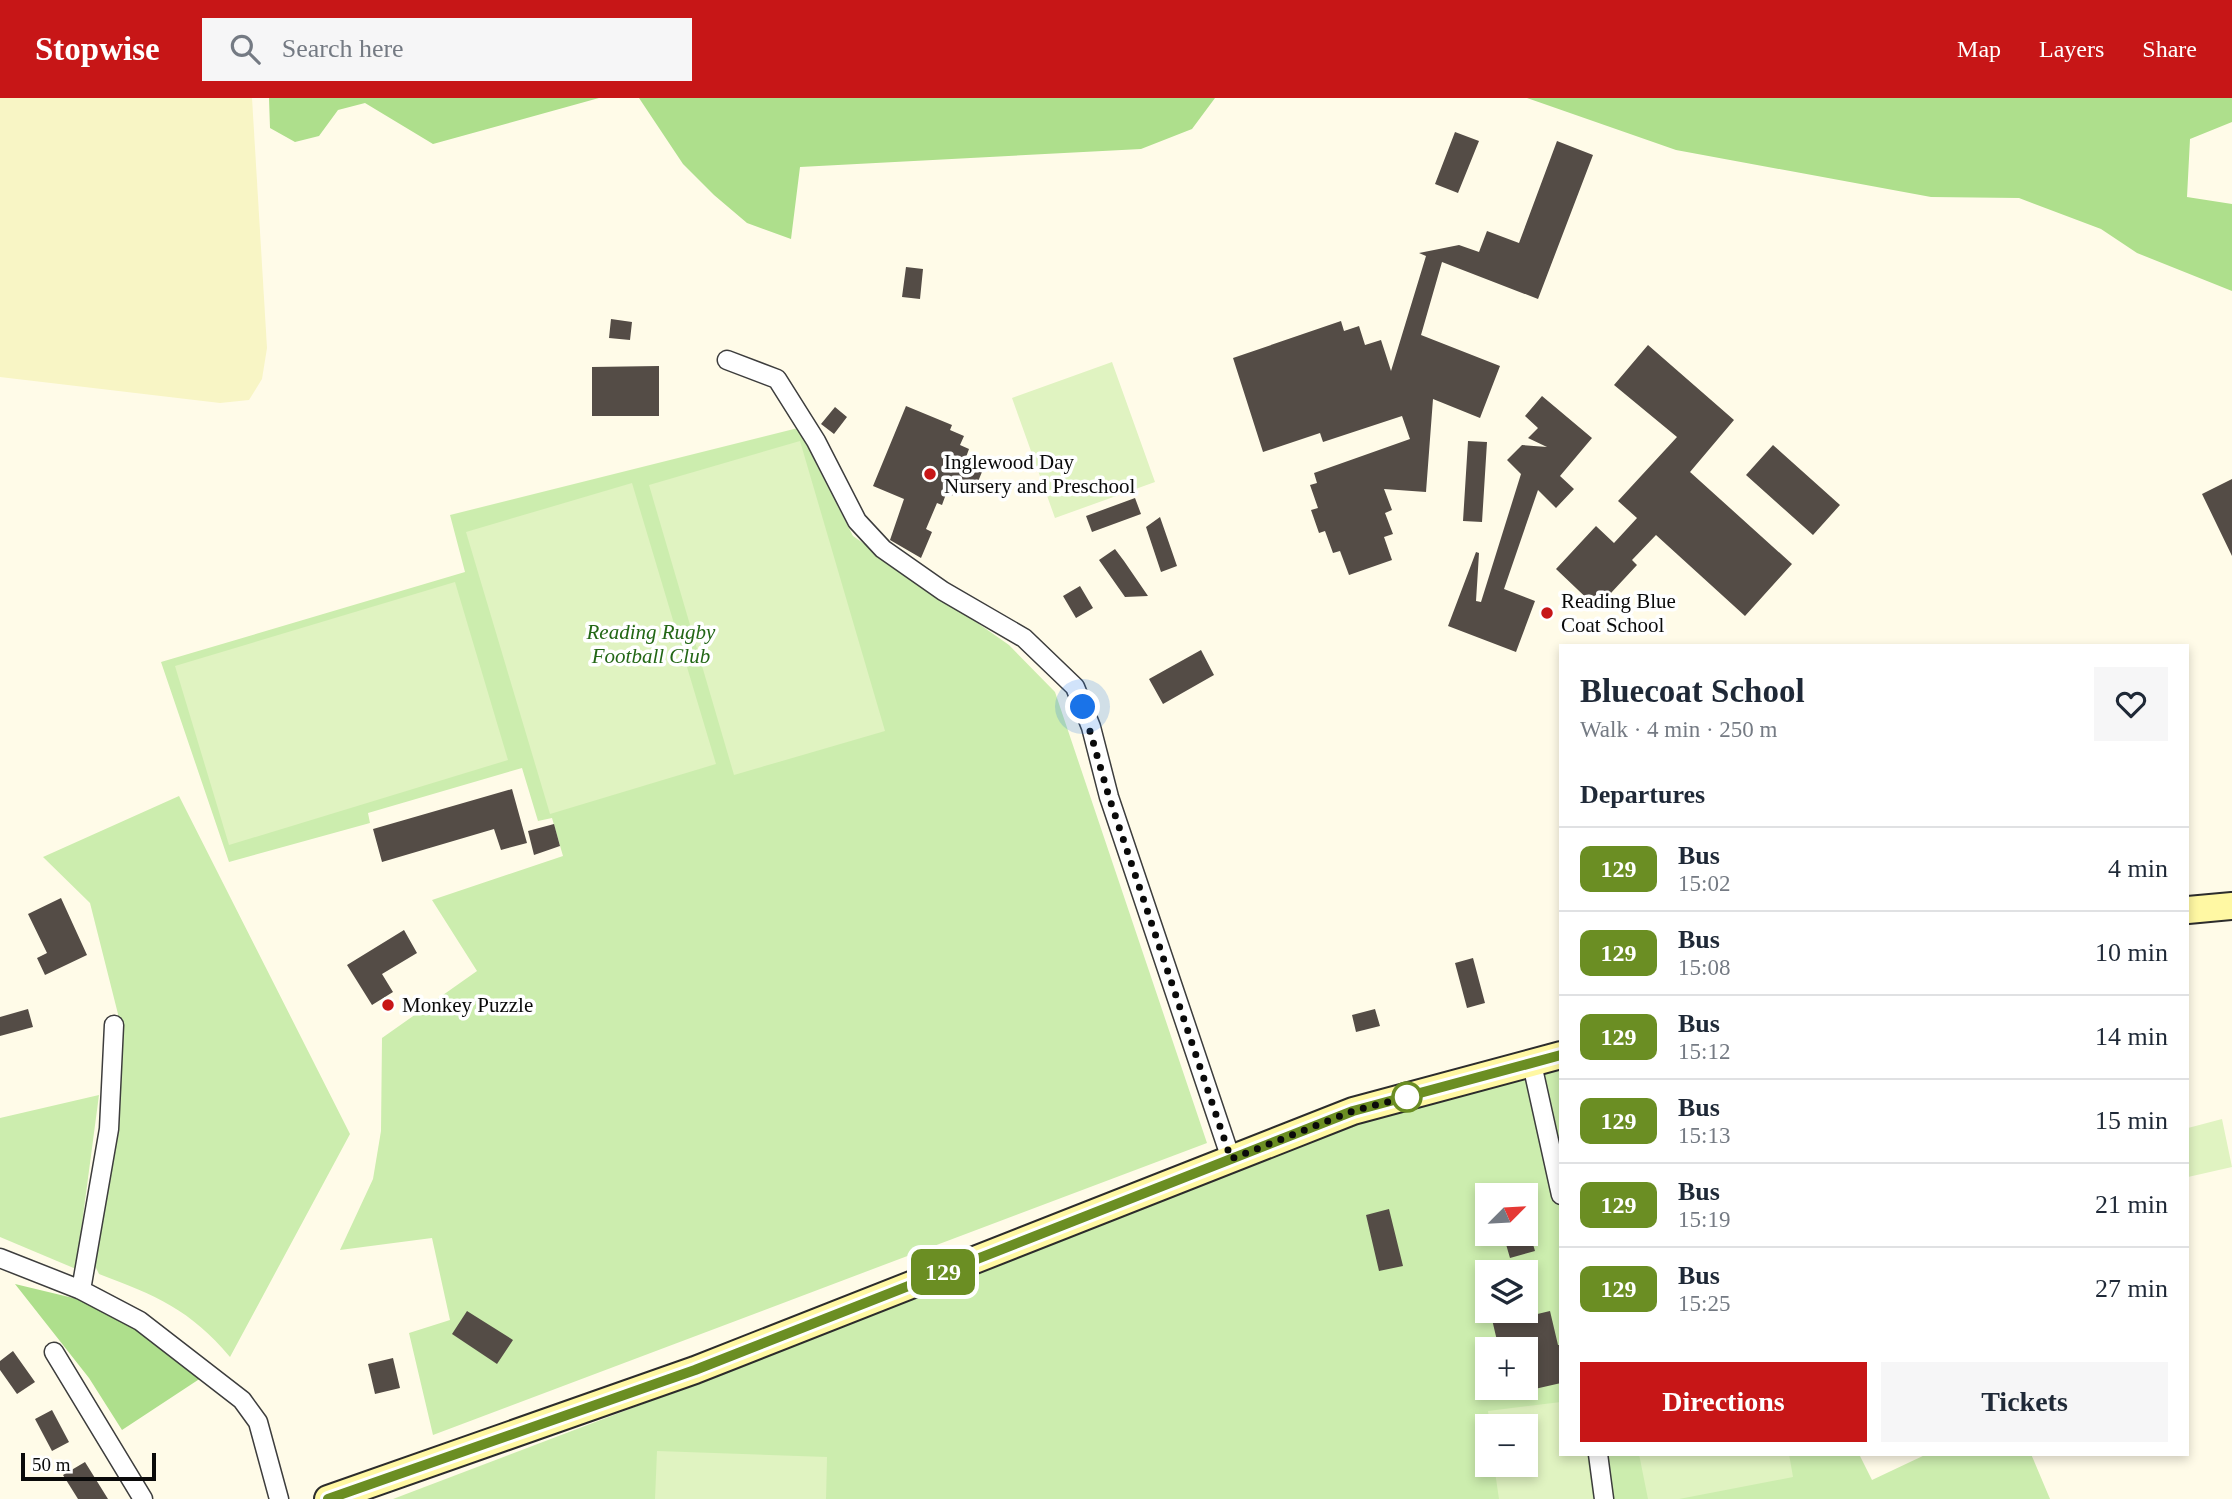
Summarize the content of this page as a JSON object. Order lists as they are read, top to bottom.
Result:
{
  "parks": ["Reading Rugby Football Club"],
  "places": ["Inglewood Day Nursery and Preschool", "Reading Blue Coat School", "Monkey Puzzle"],
  "lines": ["bus line 129"],
  "scale_bar": "50 m",
  "north": "top right",
  "page": {
    "header": "Stopwise",
    "search": "Search here",
    "nav": ["Map", "Layers", "Share"],
    "on_map": "129",
    "heading": [
      ["Bluecoat School", "Walk · 4 min · 250 m"],
      "Departures"
    ],
    "list": [
      {
        "mark": "129",
        "name": "Bus",
        "note": "15:02",
        "value": "4 min"
      },
      {
        "mark": "129",
        "name": "Bus",
        "note": "15:08",
        "value": "10 min"
      },
      {
        "mark": "129",
        "name": "Bus",
        "note": "15:12",
        "value": "14 min"
      },
      {
        "mark": "129",
        "name": "Bus",
        "note": "15:13",
        "value": "15 min"
      },
      {
        "mark": "129",
        "name": "Bus",
        "note": "15:19",
        "value": "21 min"
      },
      {
        "mark": "129",
        "name": "Bus",
        "note": "15:25",
        "value": "27 min"
      }
    ],
    "map_buttons": ["+", "−"],
    "buttons": ["Directions", "Tickets"],
    "scale": "50 m"
  }
}
